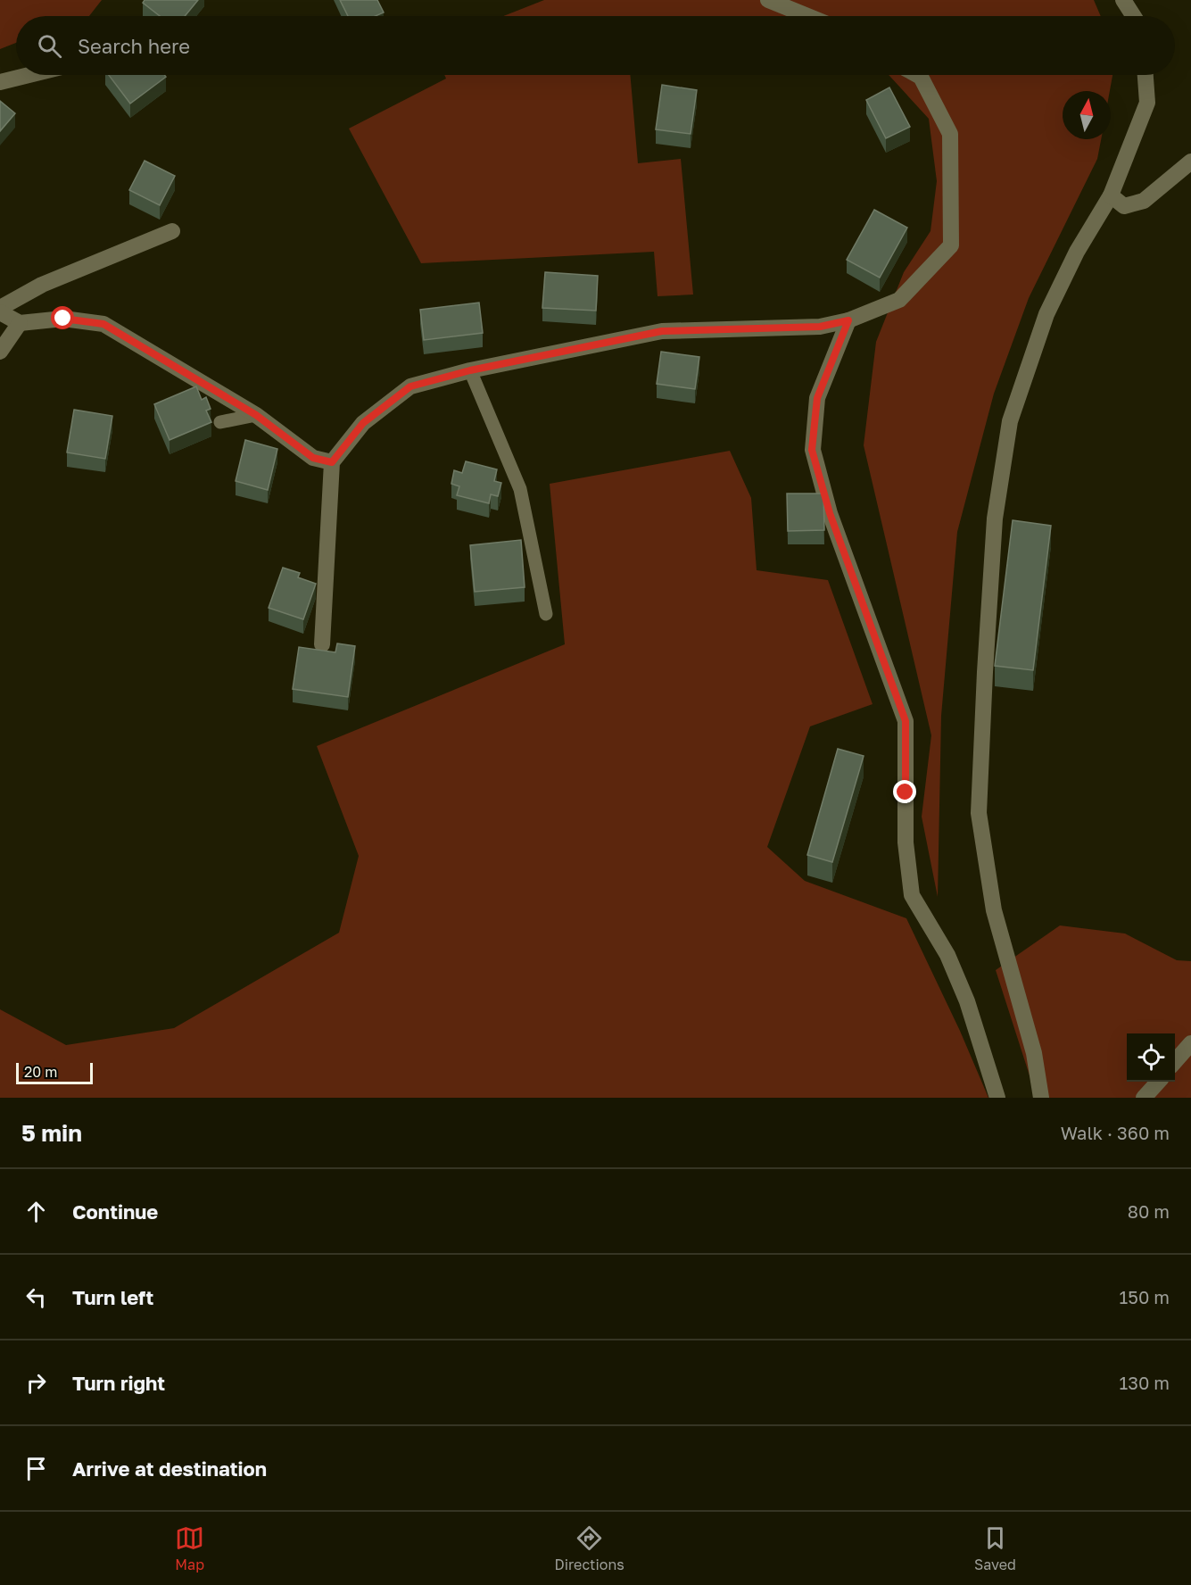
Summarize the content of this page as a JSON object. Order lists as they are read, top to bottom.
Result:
{
  "scale_bar": "20 m",
  "north": "top",
  "page": {
    "search": "Search here",
    "scale": "20 m",
    "heading": ["5 min", "Walk · 360 m"],
    "list": [
      ["Continue", "80 m"],
      ["Turn left", "150 m"],
      ["Turn right", "130 m"],
      "Arrive at destination"
    ],
    "nav": ["Map", "Directions", "Saved"]
  }
}
